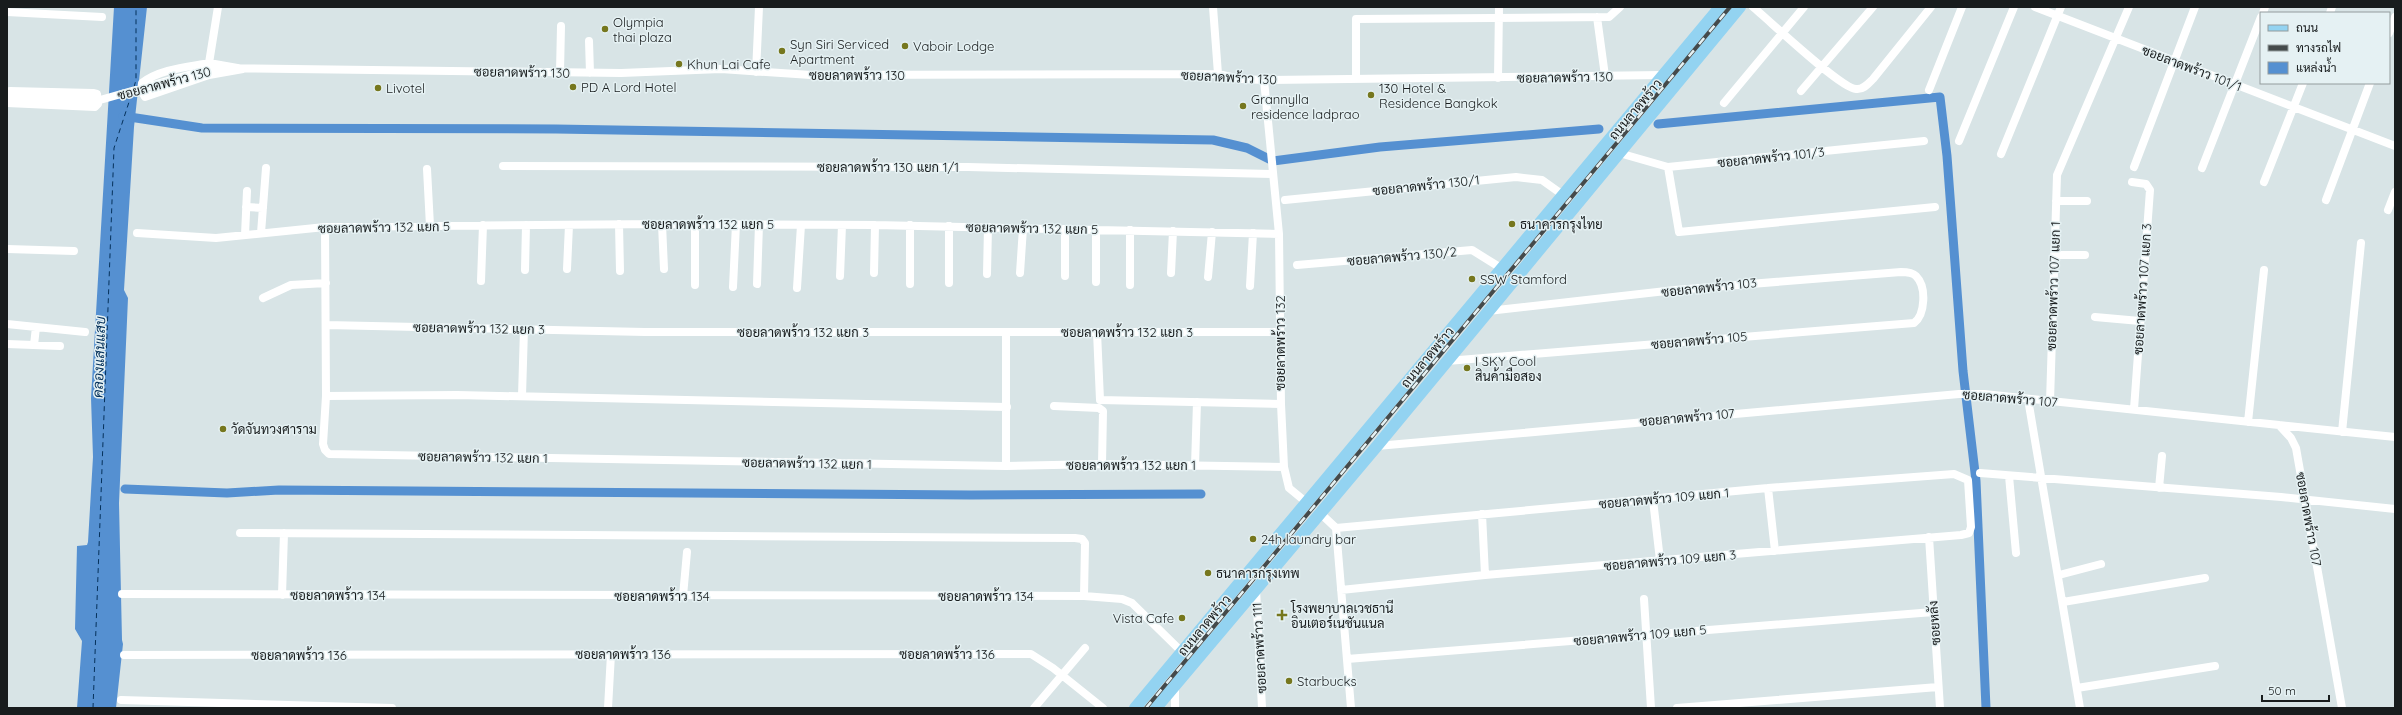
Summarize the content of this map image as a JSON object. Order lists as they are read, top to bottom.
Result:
{
  "streets": {
    "main road": ["ถนนลาดพร้าว"],
    "street": [
      "ซอยลาดพร้าว 101/1",
      "ซอยลาดพร้าว 130",
      "ซอยลาดพร้าว 101/3",
      "ซอยลาดพร้าว 130 แยก 1/1",
      "ซอยลาดพร้าว 130/1",
      "ซอยลาดพร้าว 132 แยก 5",
      "ซอยลาดพร้าว 130/2",
      "ซอยลาดพร้าว 107 แยก 1",
      "ซอยลาดพร้าว 103",
      "ซอยลาดพร้าว 107 แยก 3",
      "ซอยลาดพร้าว 132 แยก 3",
      "ซอยลาดพร้าว 105",
      "ซอยลาดพร้าว 132",
      "ซอยลาดพร้าว 107",
      "ซอยลาดพร้าว 132 แยก 1",
      "ซอยลาดพร้าว 109 แยก 1",
      "ซอยลาดพร้าว 109 แยก 3",
      "ซอยลาดพร้าว 134",
      "ซอยหลัง",
      "ซอยลาดพร้าว 109 แยก 5",
      "ซอยลาดพร้าว 111",
      "ซอยลาดพร้าว 136"
    ]
  },
  "crossings": [
    ["ซอยลาดพร้าว 101/1", "ซอยลาดพร้าว 107 แยก 1"],
    ["ซอยลาดพร้าว 130", "ถนนลาดพร้าว"],
    ["ซอยลาดพร้าว 130", "ซอยลาดพร้าว 132"],
    ["ถนนลาดพร้าว", "ซอยลาดพร้าว 101/3"],
    ["ถนนลาดพร้าว", "ซอยลาดพร้าว 130/1"],
    ["ถนนลาดพร้าว", "ซอยลาดพร้าว 130/2"],
    ["ถนนลาดพร้าว", "ซอยลาดพร้าว 103"],
    ["ถนนลาดพร้าว", "ซอยลาดพร้าว 105"],
    ["ถนนลาดพร้าว", "ซอยลาดพร้าว 132"],
    ["ถนนลาดพร้าว", "ซอยลาดพร้าว 107"],
    ["ถนนลาดพร้าว", "ซอยลาดพร้าว 134"],
    ["ถนนลาดพร้าว", "ซอยลาดพร้าว 111"],
    ["ซอยลาดพร้าว 130 แยก 1/1", "ซอยลาดพร้าว 132"],
    ["ซอยลาดพร้าว 132 แยก 5", "ซอยลาดพร้าว 132"],
    ["ซอยลาดพร้าว 107 แยก 1", "ซอยลาดพร้าว 107"],
    ["ซอยลาดพร้าว 103", "ซอยลาดพร้าว 105"],
    ["ซอยลาดพร้าว 107 แยก 3", "ซอยลาดพร้าว 107"],
    ["ซอยลาดพร้าว 132 แยก 3", "ซอยลาดพร้าว 132"],
    ["ซอยลาดพร้าว 132", "ซอยลาดพร้าว 132 แยก 1"],
    ["ซอยลาดพร้าว 109 แยก 1", "ซอยลาดพร้าว 109 แยก 3"],
    ["ซอยลาดพร้าว 109 แยก 3", "ซอยหลัง"],
    ["ซอยหลัง", "ซอยลาดพร้าว 109 แยก 5"]
  ],
  "water": ["คลองแสนแสบ"],
  "places": {
    "other": [
      "Olympia thai plaza",
      "Vaboir Lodge",
      "Syn Siri Serviced Apartment",
      "Khun Lai Cafe",
      "PD A Lord Hotel",
      "Livotel",
      "130 Hotel & Residence Bangkok",
      "Grannylla residence ladprao",
      "ธนาคารกรุงไทย",
      "SSW Stamford",
      "I SKY Cool สินค้ามือสอง",
      "วัดจันทวงศาราม",
      "24h laundry bar",
      "ธนาคารกรุงเทพ",
      "Vista Cafe",
      "Starbucks"
    ],
    "health": ["โรงพยาบาลเวชธานี อินเตอร์เนชันแนล"]
  },
  "legend": ["ถนน", "ทางรถไฟ", "แหล่งน้ำ"],
  "scale_bar": "50 m"
}
